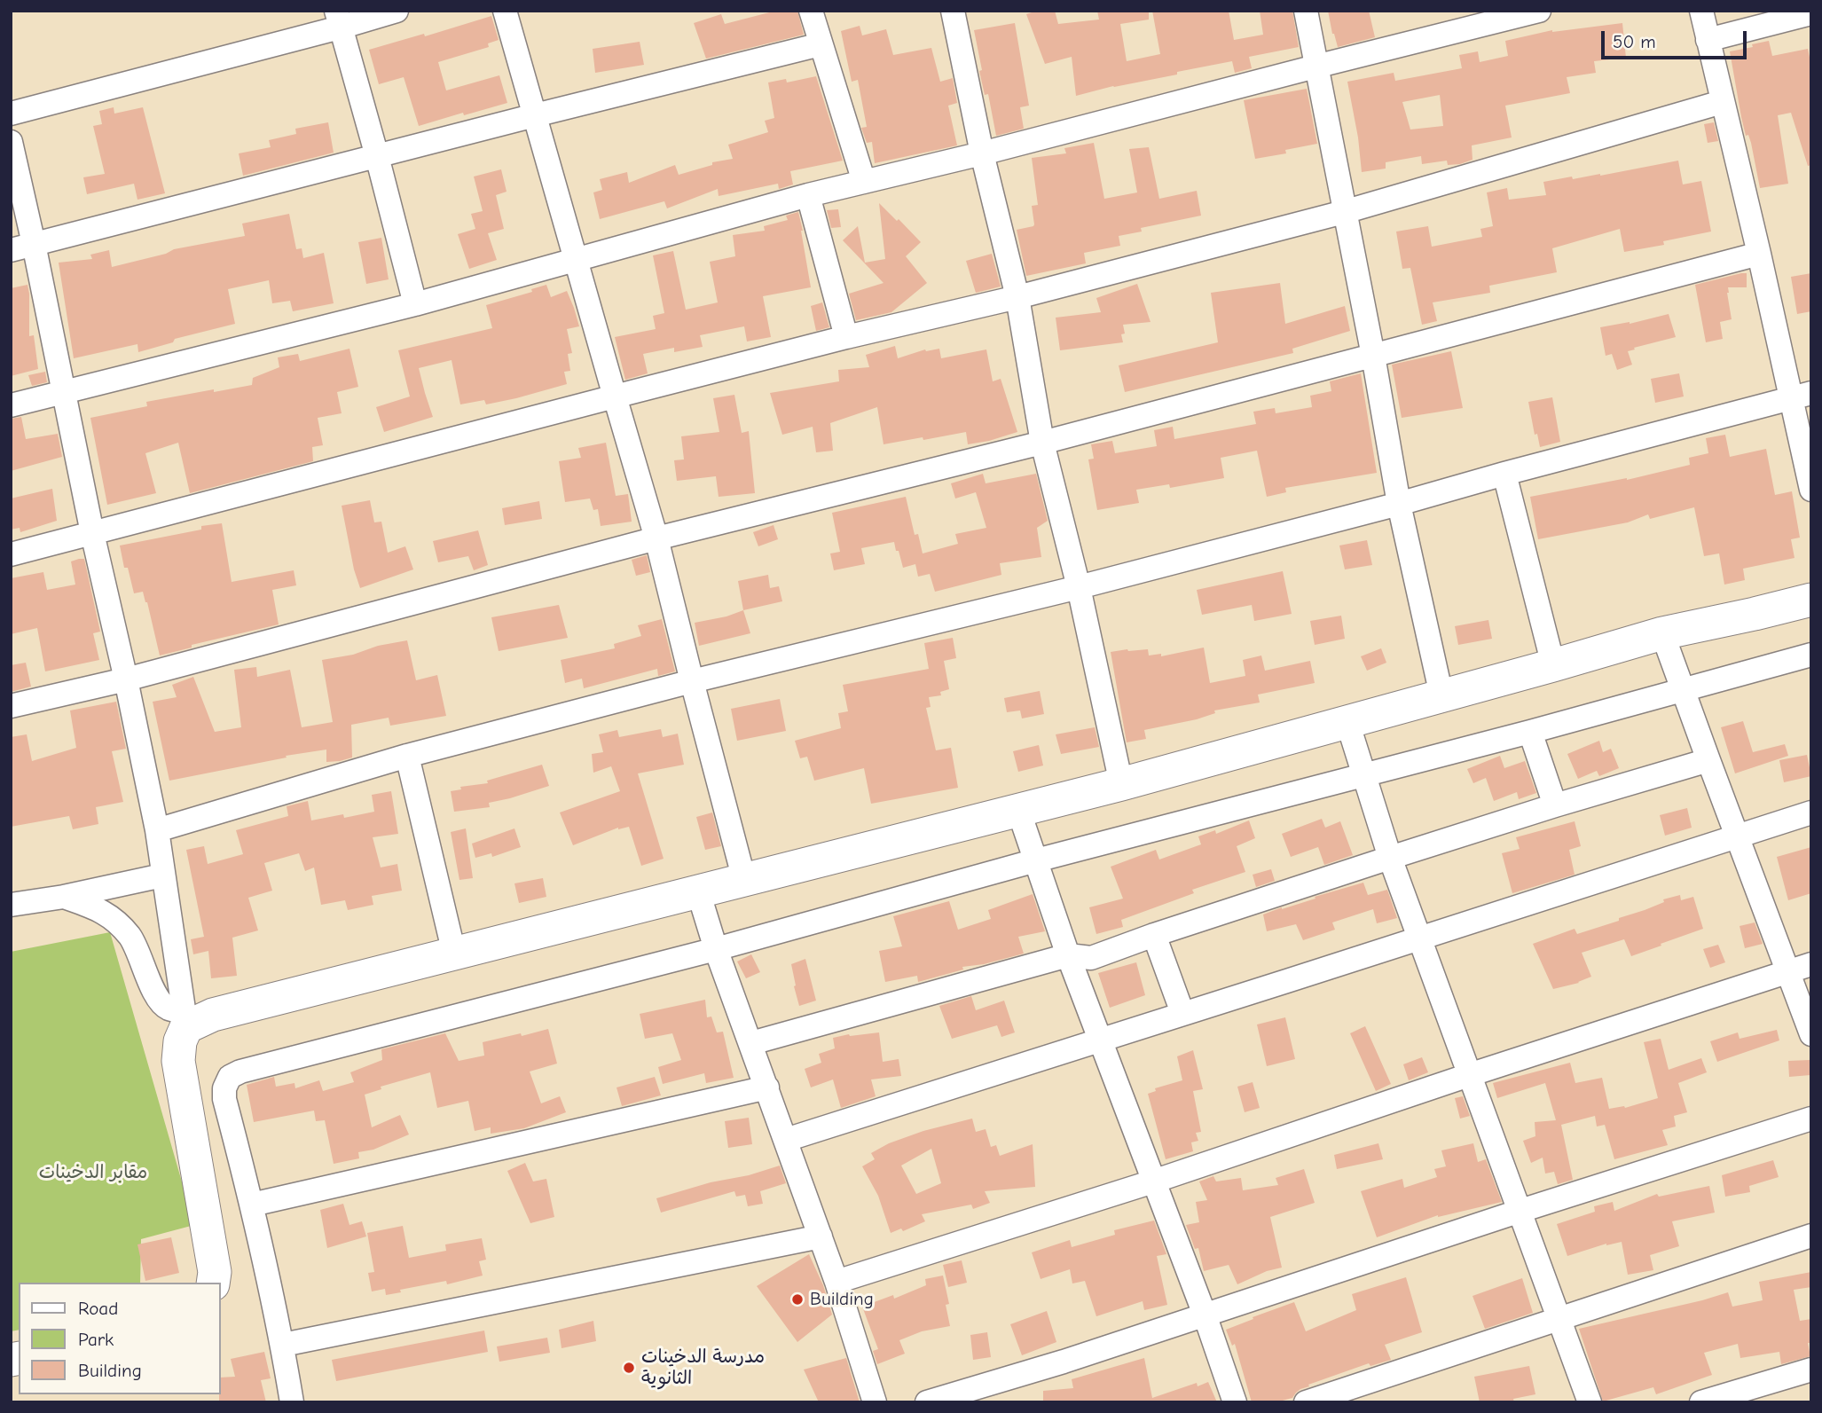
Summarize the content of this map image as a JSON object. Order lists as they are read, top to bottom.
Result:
{
  "parks": ["مقابر الدخينات"],
  "places": ["Building", "مدرسة الدخينات الثانوية"],
  "legend": ["Road", "Park", "Building"],
  "scale_bar": "50 m"
}
